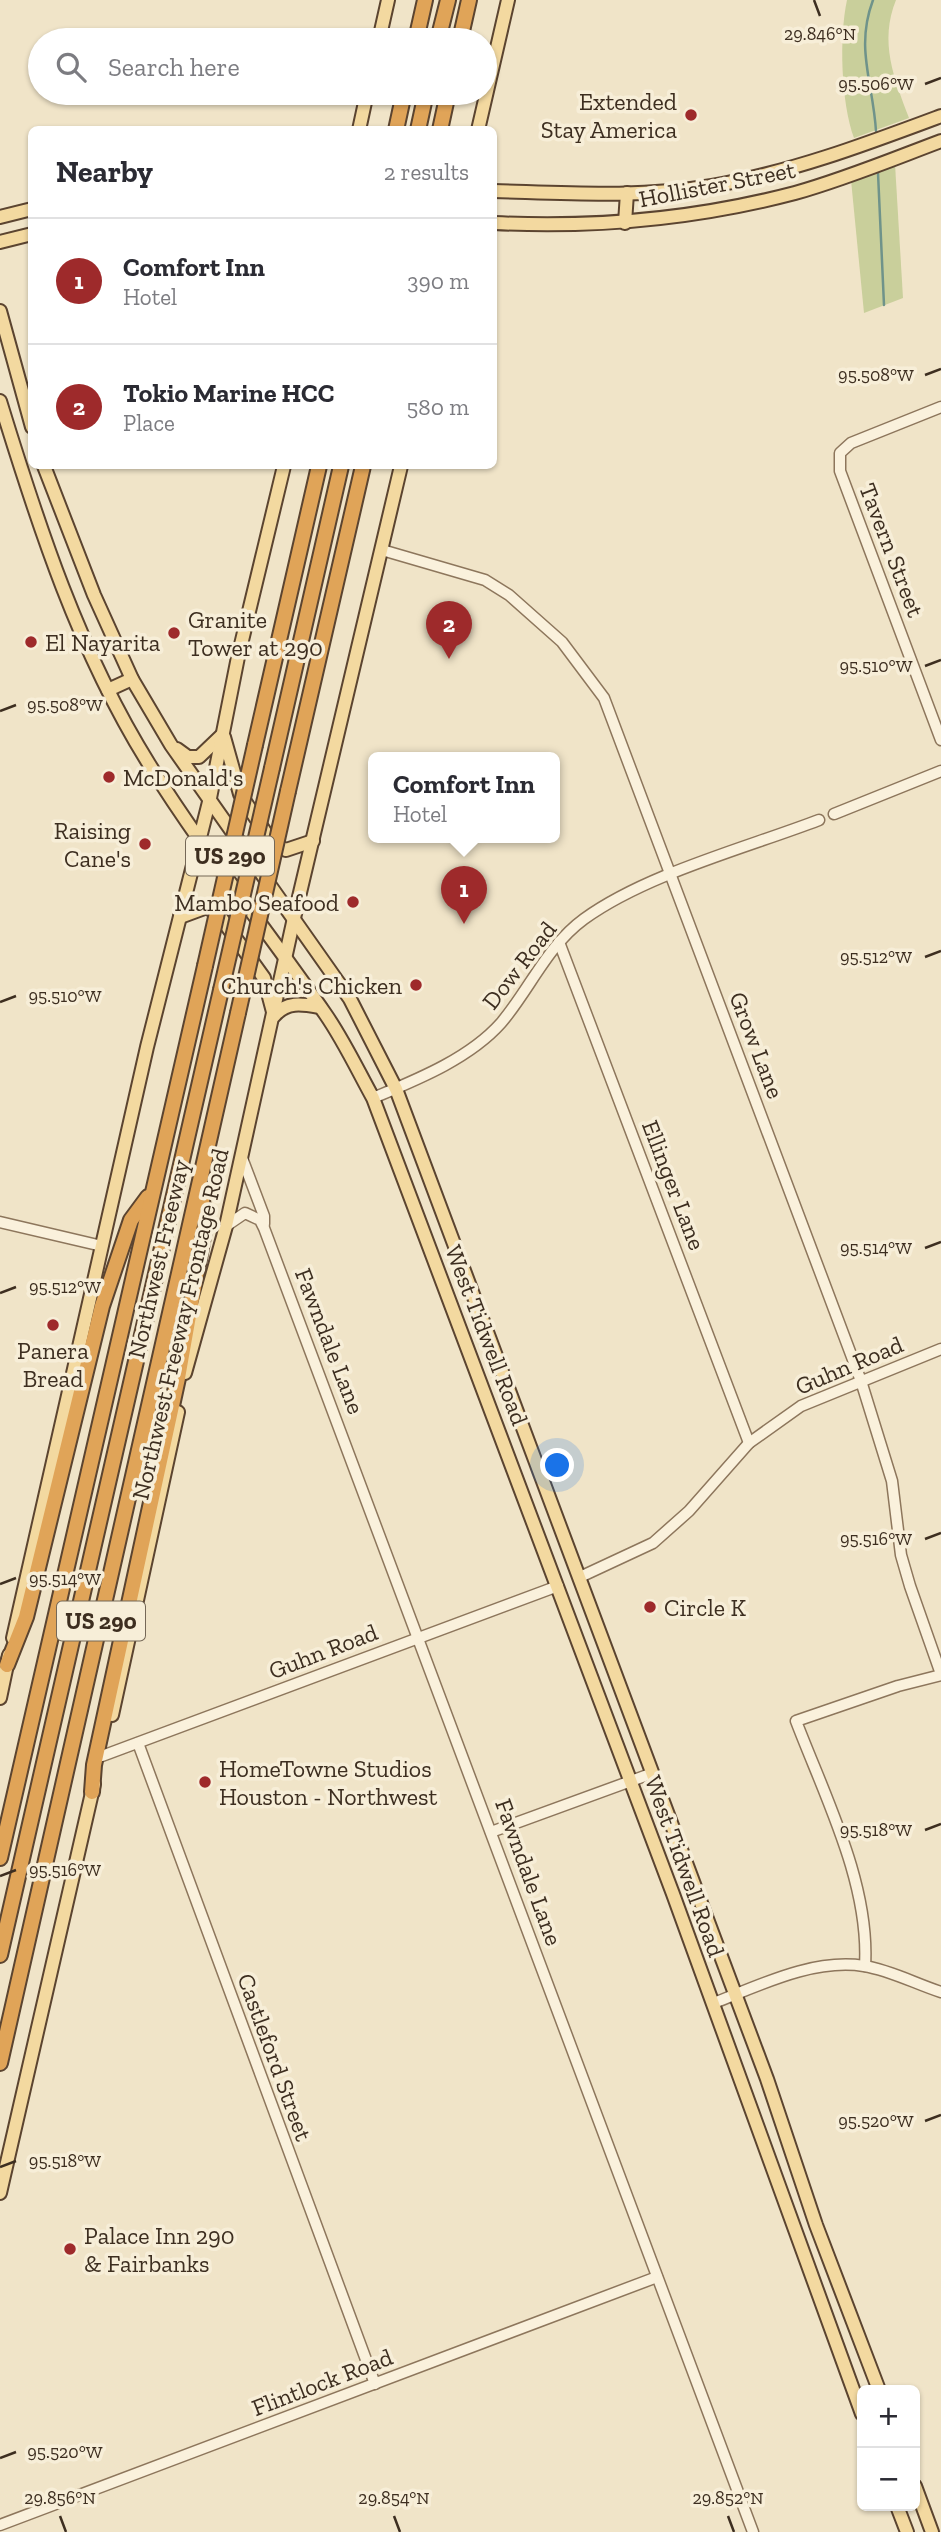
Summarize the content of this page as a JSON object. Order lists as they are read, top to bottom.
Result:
{
  "streets": {
    "highway": ["US 290", "Northwest Freeway"],
    "main road": ["Hollister Street", "Northwest Freeway Frontage Road", "West Tidwell Road"],
    "street": [
      "Tavern Street",
      "Dow Road",
      "Grow Lane",
      "Ellinger Lane",
      "Fawndale Lane",
      "Guhn Road",
      "Castleford Street",
      "Flintlock Road"
    ]
  },
  "crossings": [
    ["Dow Road", "Grow Lane"],
    ["Dow Road", "Ellinger Lane"],
    ["Dow Road", "West Tidwell Road"],
    ["Grow Lane", "Northwest Freeway Frontage Road"],
    ["Grow Lane", "Guhn Road"],
    ["Ellinger Lane", "Guhn Road"],
    ["Northwest Freeway Frontage Road", "West Tidwell Road"],
    ["Northwest Freeway Frontage Road", "Fawndale Lane"],
    ["Northwest Freeway Frontage Road", "Guhn Road"],
    ["West Tidwell Road", "Guhn Road"],
    ["Fawndale Lane", "Guhn Road"],
    ["Fawndale Lane", "Flintlock Road"],
    ["Guhn Road", "Castleford Street"],
    ["Castleford Street", "Flintlock Road"]
  ],
  "places": [
    "Extended Stay America",
    "Granite Tower at 290",
    "El Nayarita",
    "McDonald's",
    "Raising Cane's",
    "Mambo Seafood",
    "Church's Chicken",
    "Panera Bread",
    "Circle K",
    "HomeTowne Studios Houston - Northwest",
    "Palace Inn 290 & Fairbanks"
  ],
  "page": {
    "search": "Search here",
    "heading": ["Nearby", "2 results"],
    "list": [
      {
        "mark": "1",
        "name": "Comfort Inn",
        "note": "Hotel",
        "value": "390 m"
      },
      {
        "mark": "2",
        "name": "Tokio Marine HCC",
        "note": "Place",
        "value": "580 m"
      }
    ],
    "pins": ["2", "1"],
    "popup": ["Comfort Inn", "Hotel"],
    "map_buttons": ["+", "−"]
  },
  "coordinates": [
    "29.846°N",
    "95.506°W",
    "95.508°W",
    "95.510°W",
    "95.512°W",
    "95.514°W",
    "95.516°W",
    "95.518°W",
    "95.520°W",
    "29.856°N",
    "29.854°N",
    "29.852°N"
  ]
}
